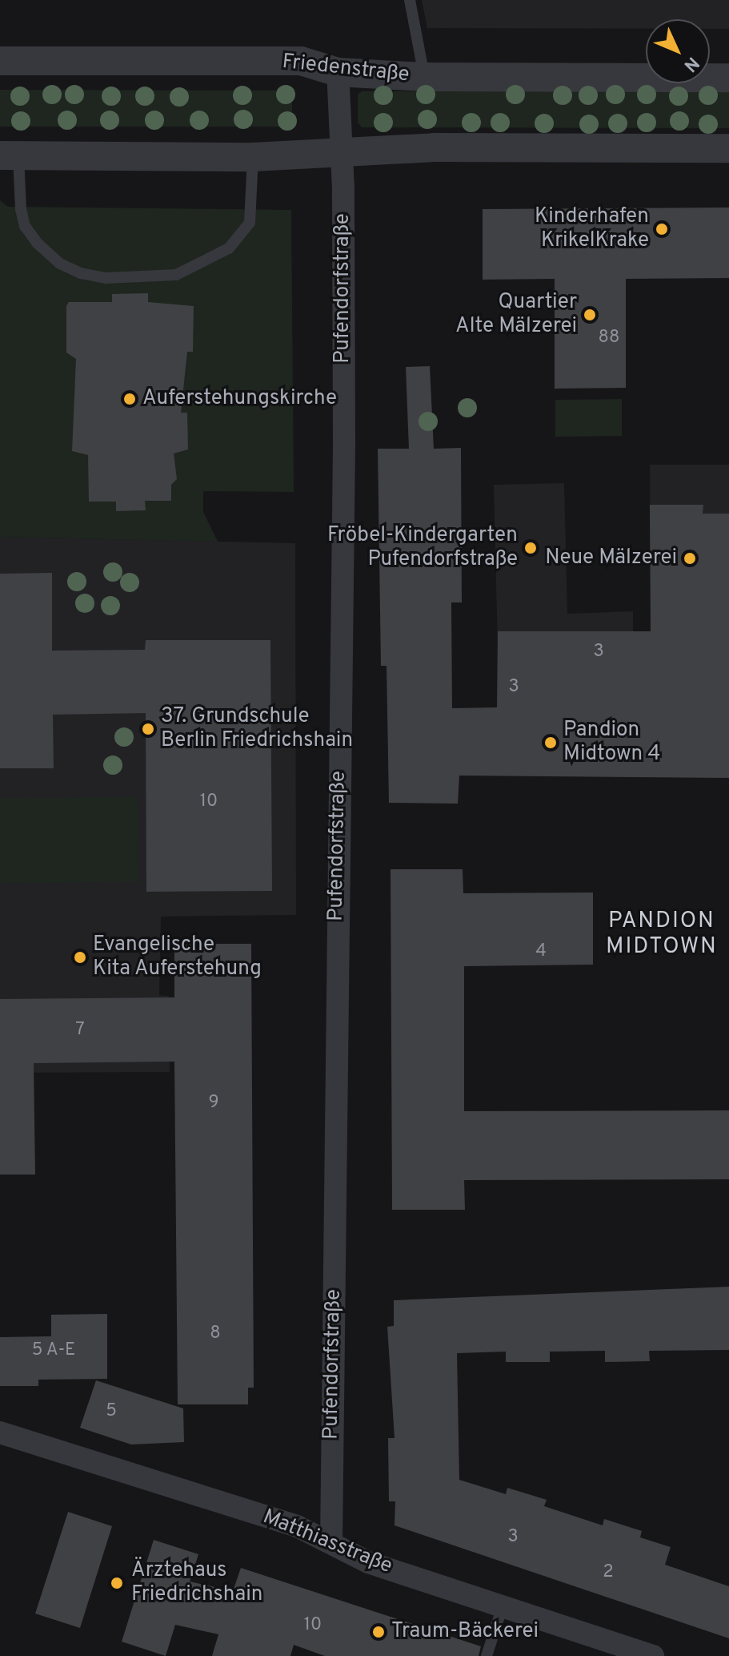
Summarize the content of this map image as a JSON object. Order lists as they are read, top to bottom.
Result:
{
  "streets": {
    "street": ["Friedenstraße", "Pufendorfstraße", "Matthiasstraße"]
  },
  "crossings": [
    ["Friedenstraße", "Pufendorfstraße"],
    ["Pufendorfstraße", "Matthiasstraße"]
  ],
  "districts": ["PANDION MIDTOWN"],
  "places": [
    "Kinderhafen KrikelKrake",
    "Quartier Alte Mälzerei",
    "Auferstehungskirche",
    "Fröbel-Kindergarten Pufendorfstraße",
    "Neue Mälzerei",
    "37. Grundschule Berlin Friedrichshain",
    "Pandion Midtown 4",
    "Evangelische Kita Auferstehung",
    "Ärztehaus Friedrichshain",
    "Traum-Bäckerei"
  ],
  "house_numbers": [
    "88",
    "3",
    "3",
    "10",
    "4",
    "7",
    "9",
    "8",
    "5 A-E",
    "5",
    "3",
    "2",
    "10"
  ],
  "north": "bottom right"
}
